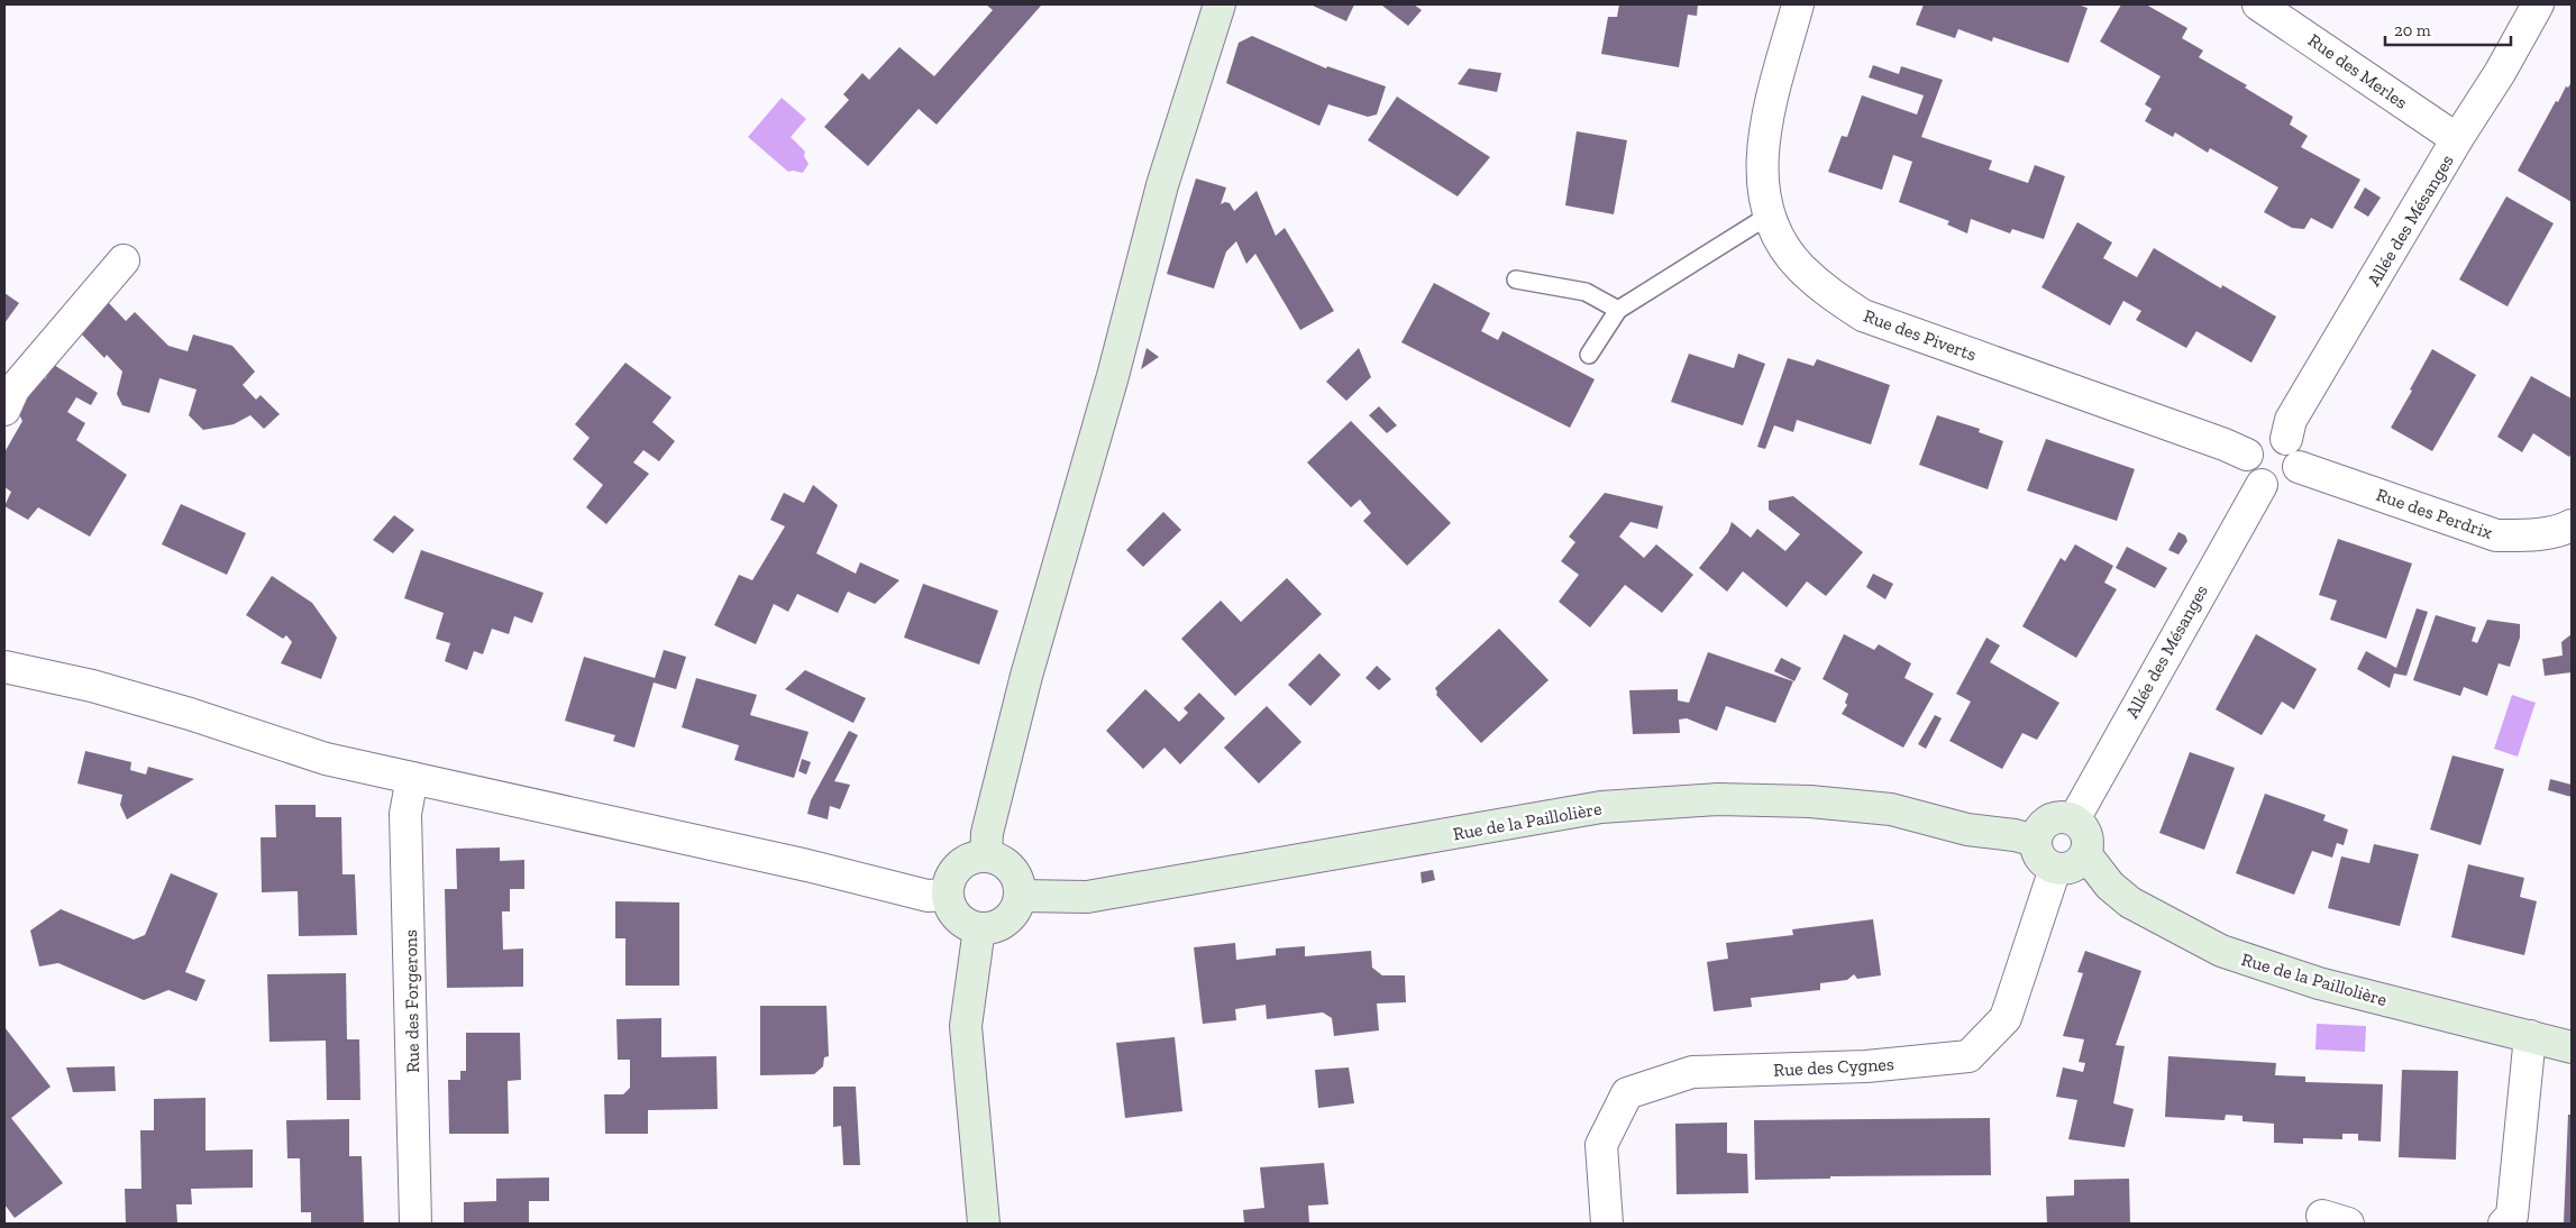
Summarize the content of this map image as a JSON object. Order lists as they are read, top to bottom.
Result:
{
  "streets": {
    "street": [
      "Rue des Merles",
      "Allée des Mésanges",
      "Rue des Piverts",
      "Rue des Perdrix",
      "Rue de la Paillolière",
      "Rue des Forgerons",
      "Rue des Cygnes"
    ]
  },
  "crossings": [
    ["Rue des Merles", "Allée des Mésanges"],
    ["Allée des Mésanges", "Rue des Piverts"],
    ["Allée des Mésanges", "Rue des Perdrix"],
    ["Allée des Mésanges", "Rue de la Paillolière"],
    ["Allée des Mésanges", "Rue des Cygnes"],
    ["Rue des Piverts", "Rue des Perdrix"],
    ["Rue de la Paillolière", "Rue des Cygnes"]
  ],
  "scale_bar": "20 m"
}
